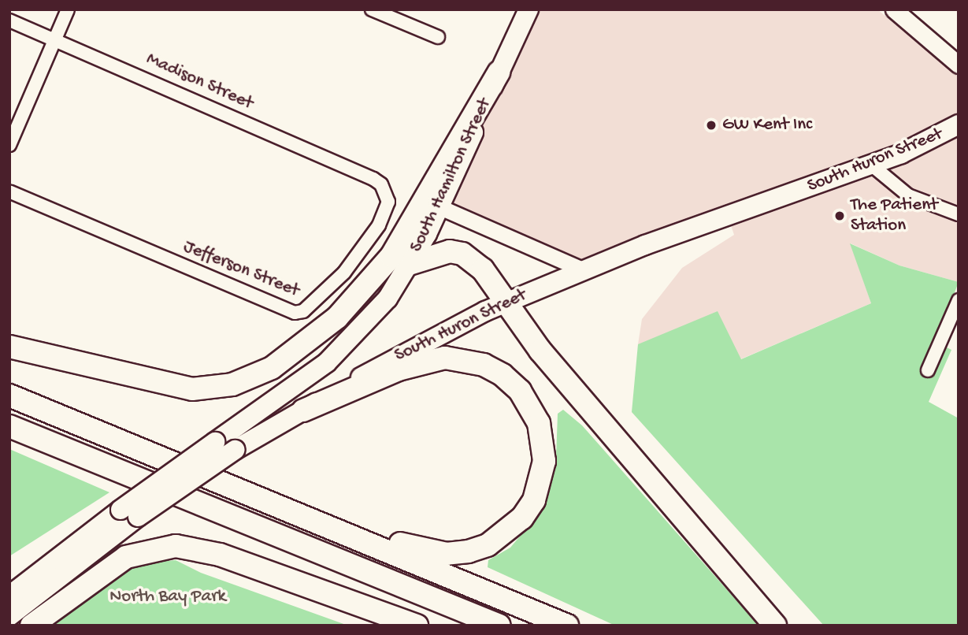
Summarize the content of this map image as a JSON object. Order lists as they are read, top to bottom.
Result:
{
  "streets": {
    "main road": ["South Huron Street", "South Hamilton Street"],
    "street": ["Madison Street", "Jefferson Street"]
  },
  "crossings": [
    ["Madison Street", "Jefferson Street"],
    ["South Huron Street", "South Hamilton Street"]
  ],
  "parks": ["North Bay Park"],
  "places": ["GW Kent Inc", "The Patient Station"]
}
